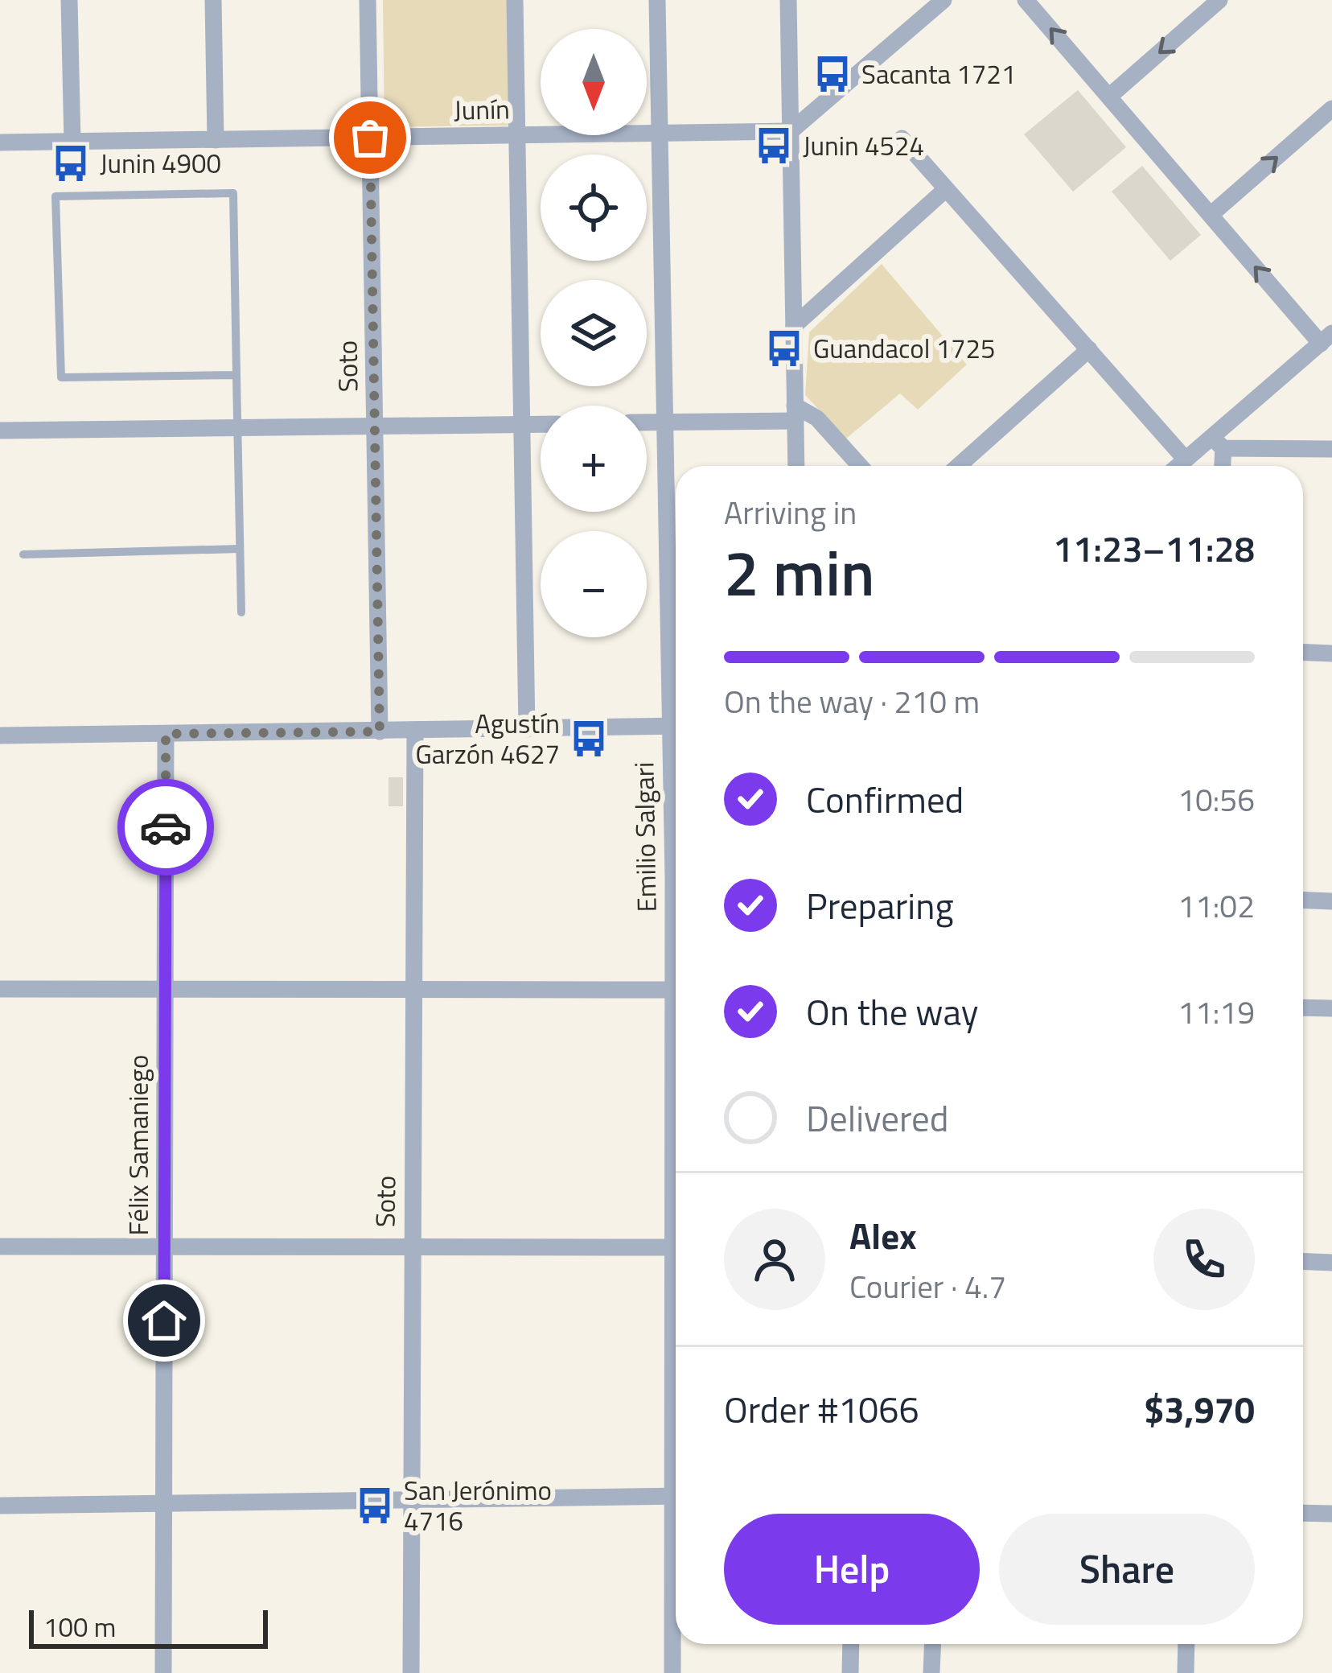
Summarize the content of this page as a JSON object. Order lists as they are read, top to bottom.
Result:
{
  "streets": {
    "street": [
      "Junín",
      "Soto",
      "Emilio Salgari",
      "Félix Samaniego"
    ]
  },
  "crossings": [
    ["Junín", "Soto"],
    ["Junín", "Emilio Salgari"]
  ],
  "places": {
    "bus stop": [
      "Sacanta 1721",
      "Junin 4524",
      "Junin 4900",
      "Guandacol 1725",
      "Agustín Garzón 4627",
      "San Jerónimo 4716"
    ]
  },
  "scale_bar": "100 m",
  "north": "bottom",
  "page": {
    "map_buttons": ["+", "−"],
    "heading": ["2 min", "Arriving in", "11:23–11:28"],
    "panel": [
      "Alex",
      "Courier · 4.7",
      "Order #1066",
      "$3,970"
    ],
    "bar": "On the way · 210 m",
    "list": [
      ["Confirmed", "10:56"],
      ["Preparing", "11:02"],
      ["On the way", "11:19"],
      "Delivered"
    ],
    "buttons": ["Help", "Share"],
    "scale": "100 m"
  }
}
